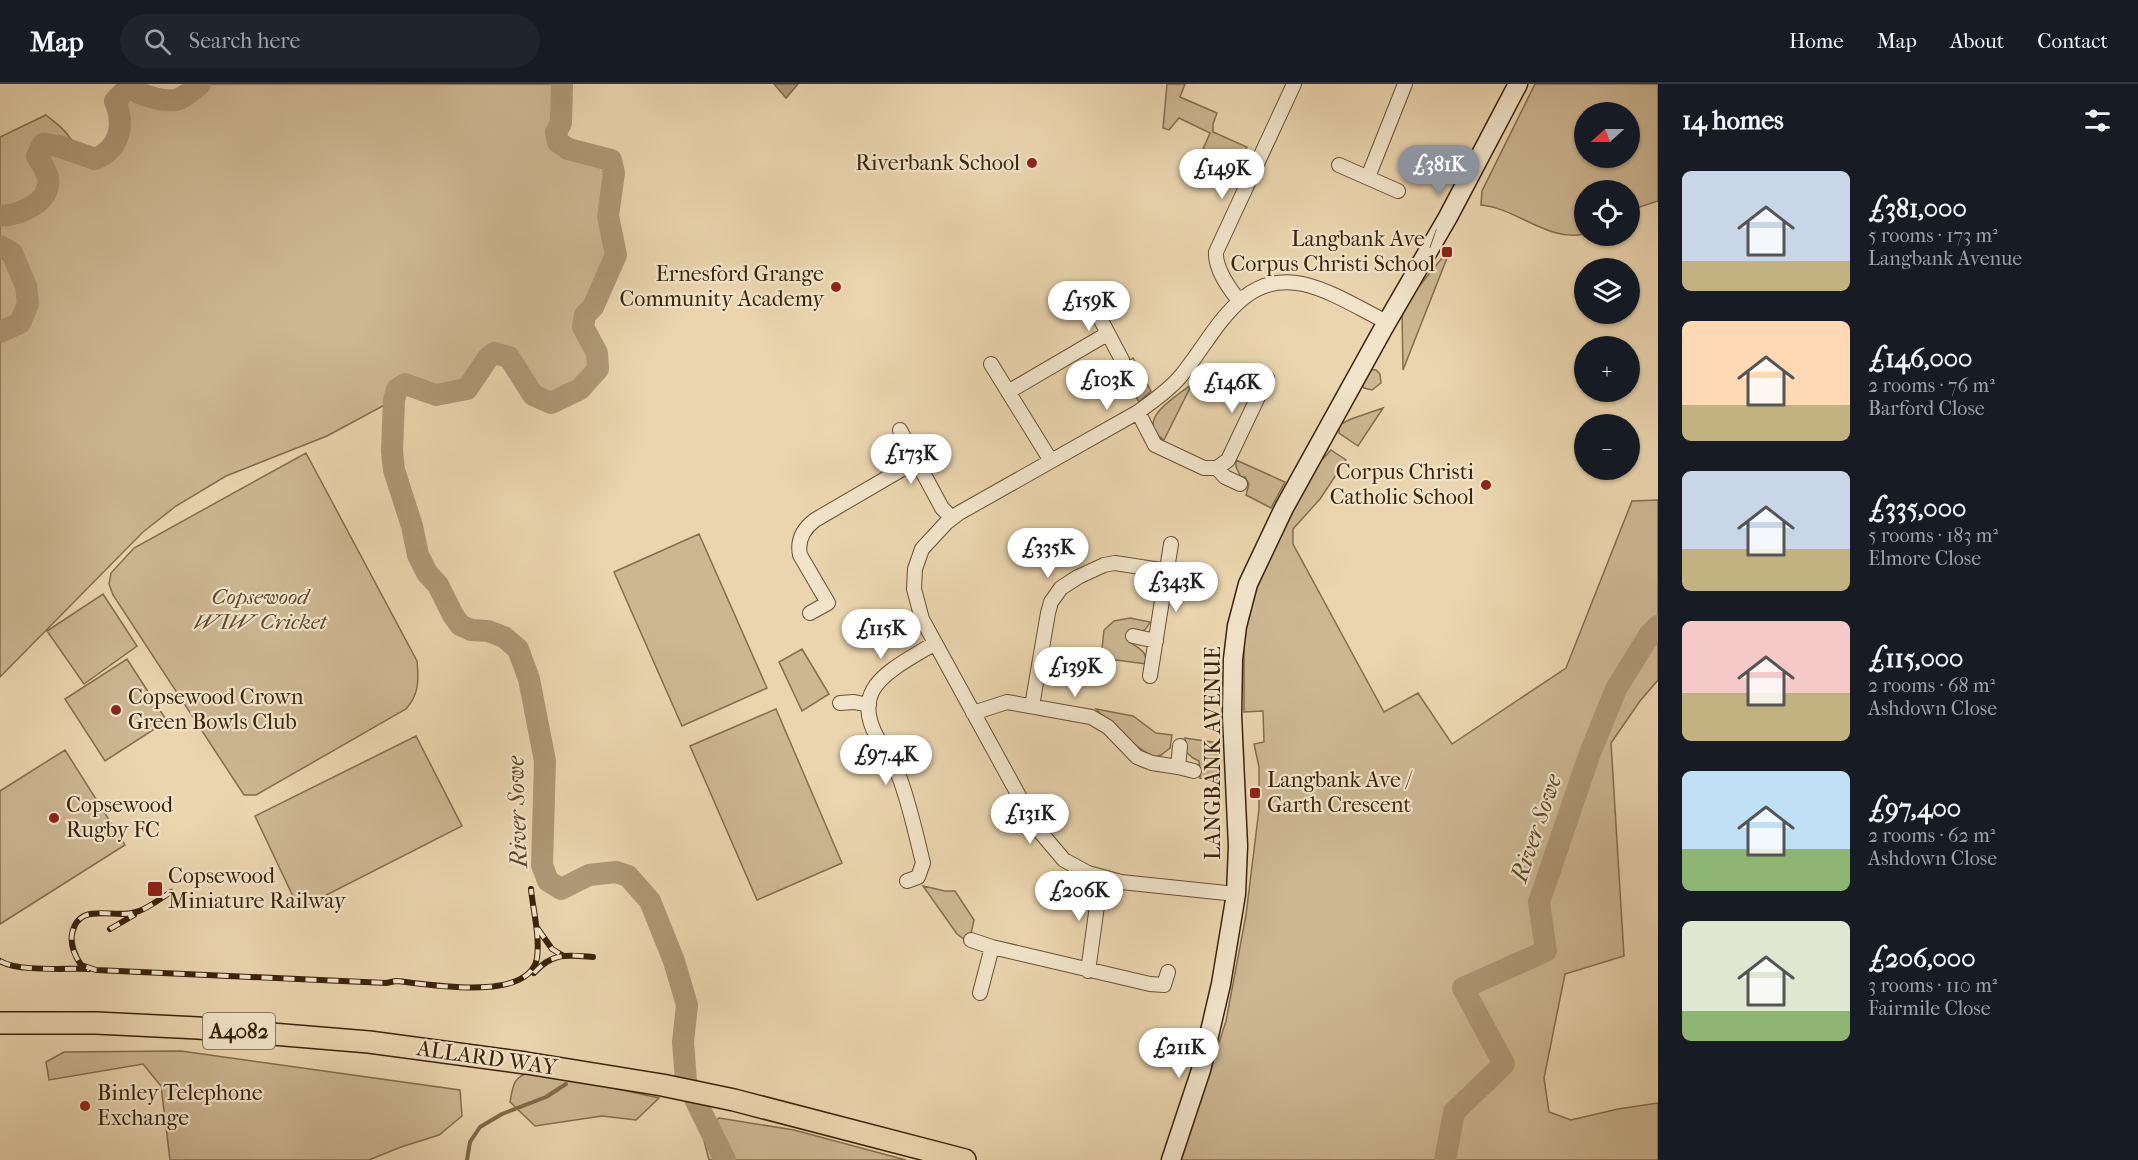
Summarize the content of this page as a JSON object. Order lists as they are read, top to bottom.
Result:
{
  "streets": {
    "main road": ["A4082", "ALLARD WAY"],
    "street": ["LANGBANK AVENUE"]
  },
  "water": ["River Sowe"],
  "parks": ["Copsewood WIW Cricket"],
  "places": {
    "other": [
      "Riverbank School",
      "Ernesford Grange Community Academy",
      "Corpus Christi Catholic School",
      "Copsewood Crown Green Bowls Club",
      "Copsewood Rugby FC",
      "Binley Telephone Exchange"
    ],
    "transit": ["Langbank Ave / Corpus Christi School", "Langbank Ave / Garth Crescent", "Copsewood Miniature Railway"]
  },
  "north": "left",
  "page": {
    "header": "Map",
    "search": "Search here",
    "nav": [
      "Home",
      "Map",
      "About",
      "Contact"
    ],
    "heading": "14 homes",
    "map_buttons": ["+", "−"],
    "price": [
      "£381K",
      "£149K",
      "£159K",
      "£103K",
      "£146K",
      "£173K",
      "£335K",
      "£343K",
      "£115K",
      "£139K",
      "£97.4K",
      "£131K",
      "£206K",
      "£211K"
    ],
    "list": [
      {
        "name": "£381,000",
        "note": "5 rooms · 173 m² · Langbank Avenue"
      },
      {
        "name": "£146,000",
        "note": "2 rooms · 76 m² · Barford Close"
      },
      {
        "name": "£335,000",
        "note": "5 rooms · 183 m² · Elmore Close"
      },
      {
        "name": "£115,000",
        "note": "2 rooms · 68 m² · Ashdown Close"
      },
      {
        "name": "£97,400",
        "note": "2 rooms · 62 m² · Ashdown Close"
      },
      {
        "name": "£206,000",
        "note": "3 rooms · 110 m² · Fairmile Close"
      }
    ]
  }
}
